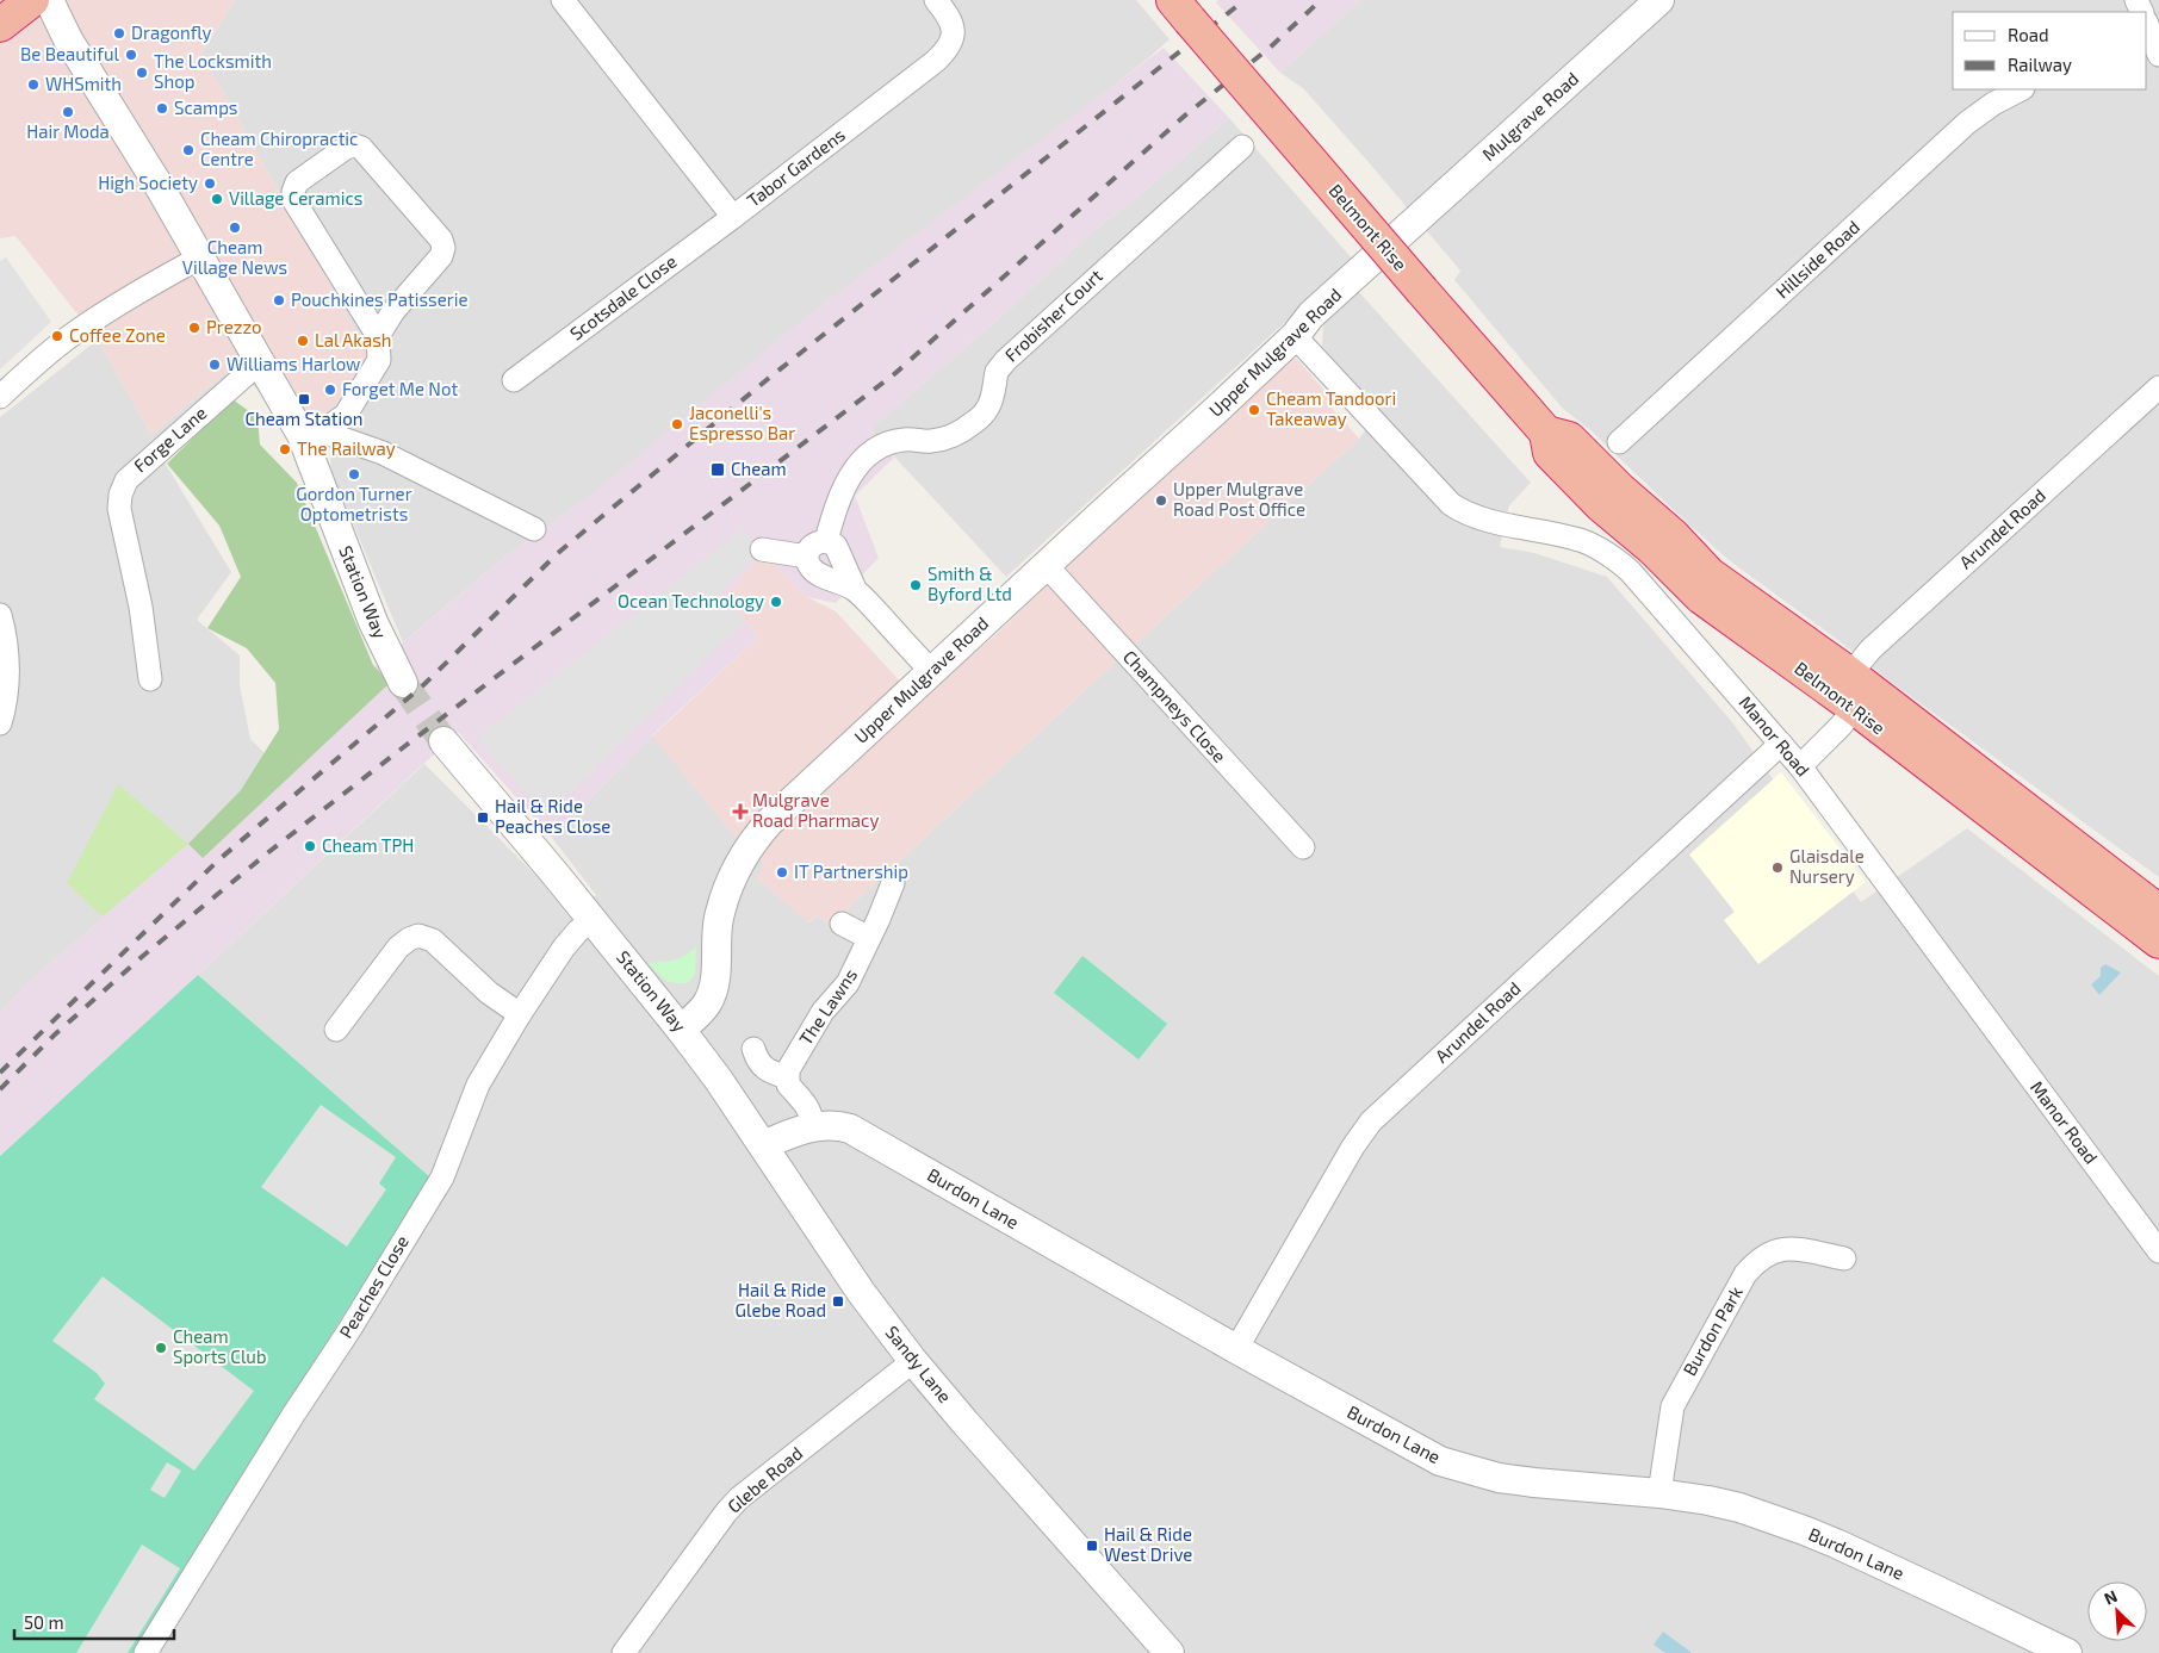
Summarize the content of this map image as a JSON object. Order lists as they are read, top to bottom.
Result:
{
  "streets": {
    "highway": ["Belmont Rise"],
    "street": [
      "Mulgrave Road",
      "Tabor Gardens",
      "Hillside Road",
      "Scotsdale Close",
      "Frobisher Court",
      "Upper Mulgrave Road",
      "Forge Lane",
      "Arundel Road",
      "Station Way",
      "Champneys Close",
      "Manor Road",
      "The Lawns",
      "Burdon Lane",
      "Peaches Close",
      "Burdon Park",
      "Sandy Lane",
      "Glebe Road"
    ]
  },
  "crossings": [
    ["Mulgrave Road", "Upper Mulgrave Road"],
    ["Tabor Gardens", "Scotsdale Close"],
    ["Belmont Rise", "Arundel Road"],
    ["Upper Mulgrave Road", "Station Way"],
    ["Upper Mulgrave Road", "Champneys Close"],
    ["Upper Mulgrave Road", "Manor Road"],
    ["Upper Mulgrave Road", "Sandy Lane"],
    ["Forge Lane", "Station Way"],
    ["Arundel Road", "Manor Road"],
    ["Arundel Road", "Burdon Lane"],
    ["Station Way", "Peaches Close"],
    ["Station Way", "Sandy Lane"],
    ["Burdon Lane", "Burdon Park"],
    ["Burdon Lane", "Sandy Lane"],
    ["Sandy Lane", "Glebe Road"]
  ],
  "places": {
    "other": [
      "Dragonfly",
      "Be Beautiful",
      "The Locksmith Shop",
      "WHSmith",
      "Scamps",
      "Hair Moda",
      "Cheam Chiropractic Centre",
      "High Society",
      "Village Ceramics",
      "Cheam Village News",
      "Pouchkines Patisserie",
      "Prezzo",
      "Coffee Zone",
      "Lal Akash",
      "Williams Harlow",
      "Forget Me Not",
      "Cheam Tandoori Takeaway",
      "Jaconelli's Espresso Bar",
      "The Railway",
      "Gordon Turner Optometrists",
      "Upper Mulgrave Road Post Office",
      "Smith & Byford Ltd",
      "Ocean Technology",
      "Cheam TPH",
      "Glaisdale Nursery",
      "IT Partnership",
      "Cheam Sports Club"
    ],
    "transit": [
      "Cheam Station",
      "Cheam",
      "Hail & Ride Peaches Close",
      "Hail & Ride Glebe Road",
      "Hail & Ride West Drive"
    ],
    "health": ["Mulgrave Road Pharmacy"]
  },
  "legend": ["Road", "Railway"],
  "scale_bar": "50 m",
  "north": "top left"
}
